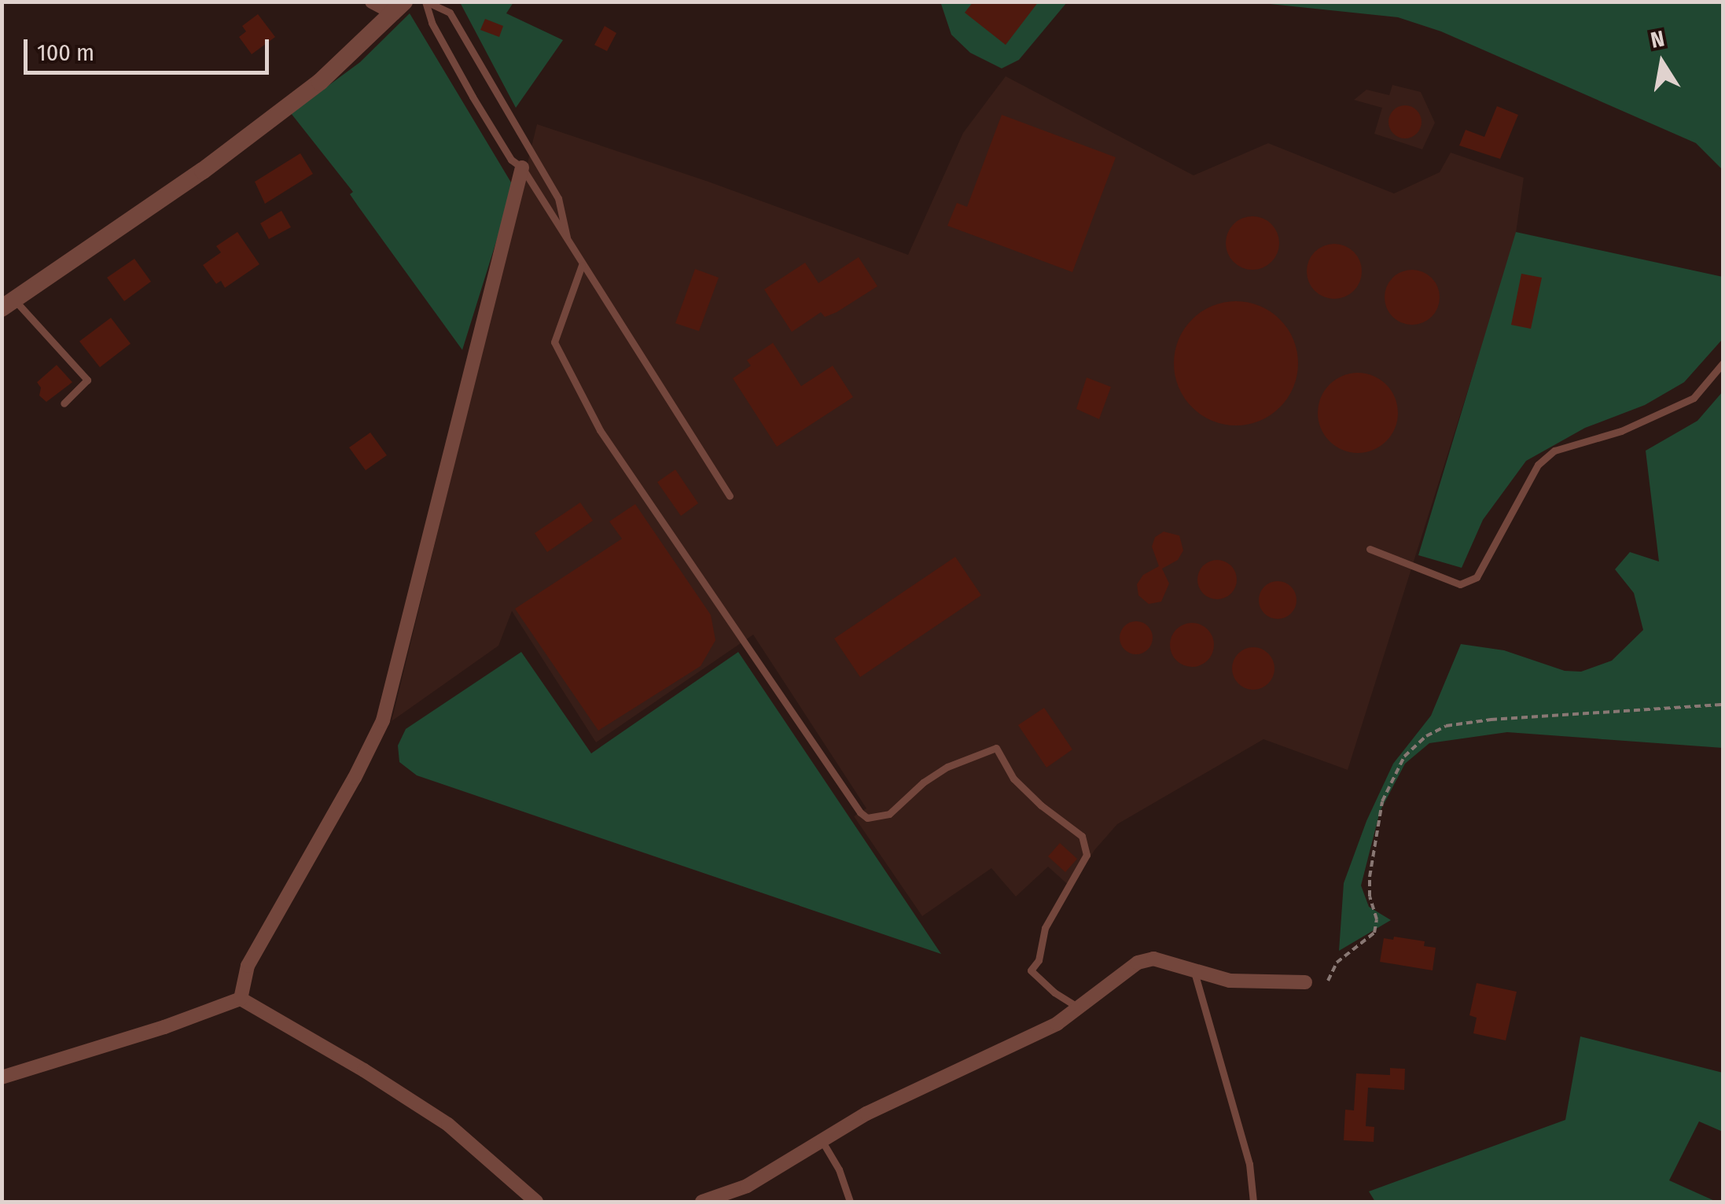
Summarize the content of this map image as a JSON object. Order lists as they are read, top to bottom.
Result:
{
  "scale_bar": "100 m",
  "north": "top"
}
